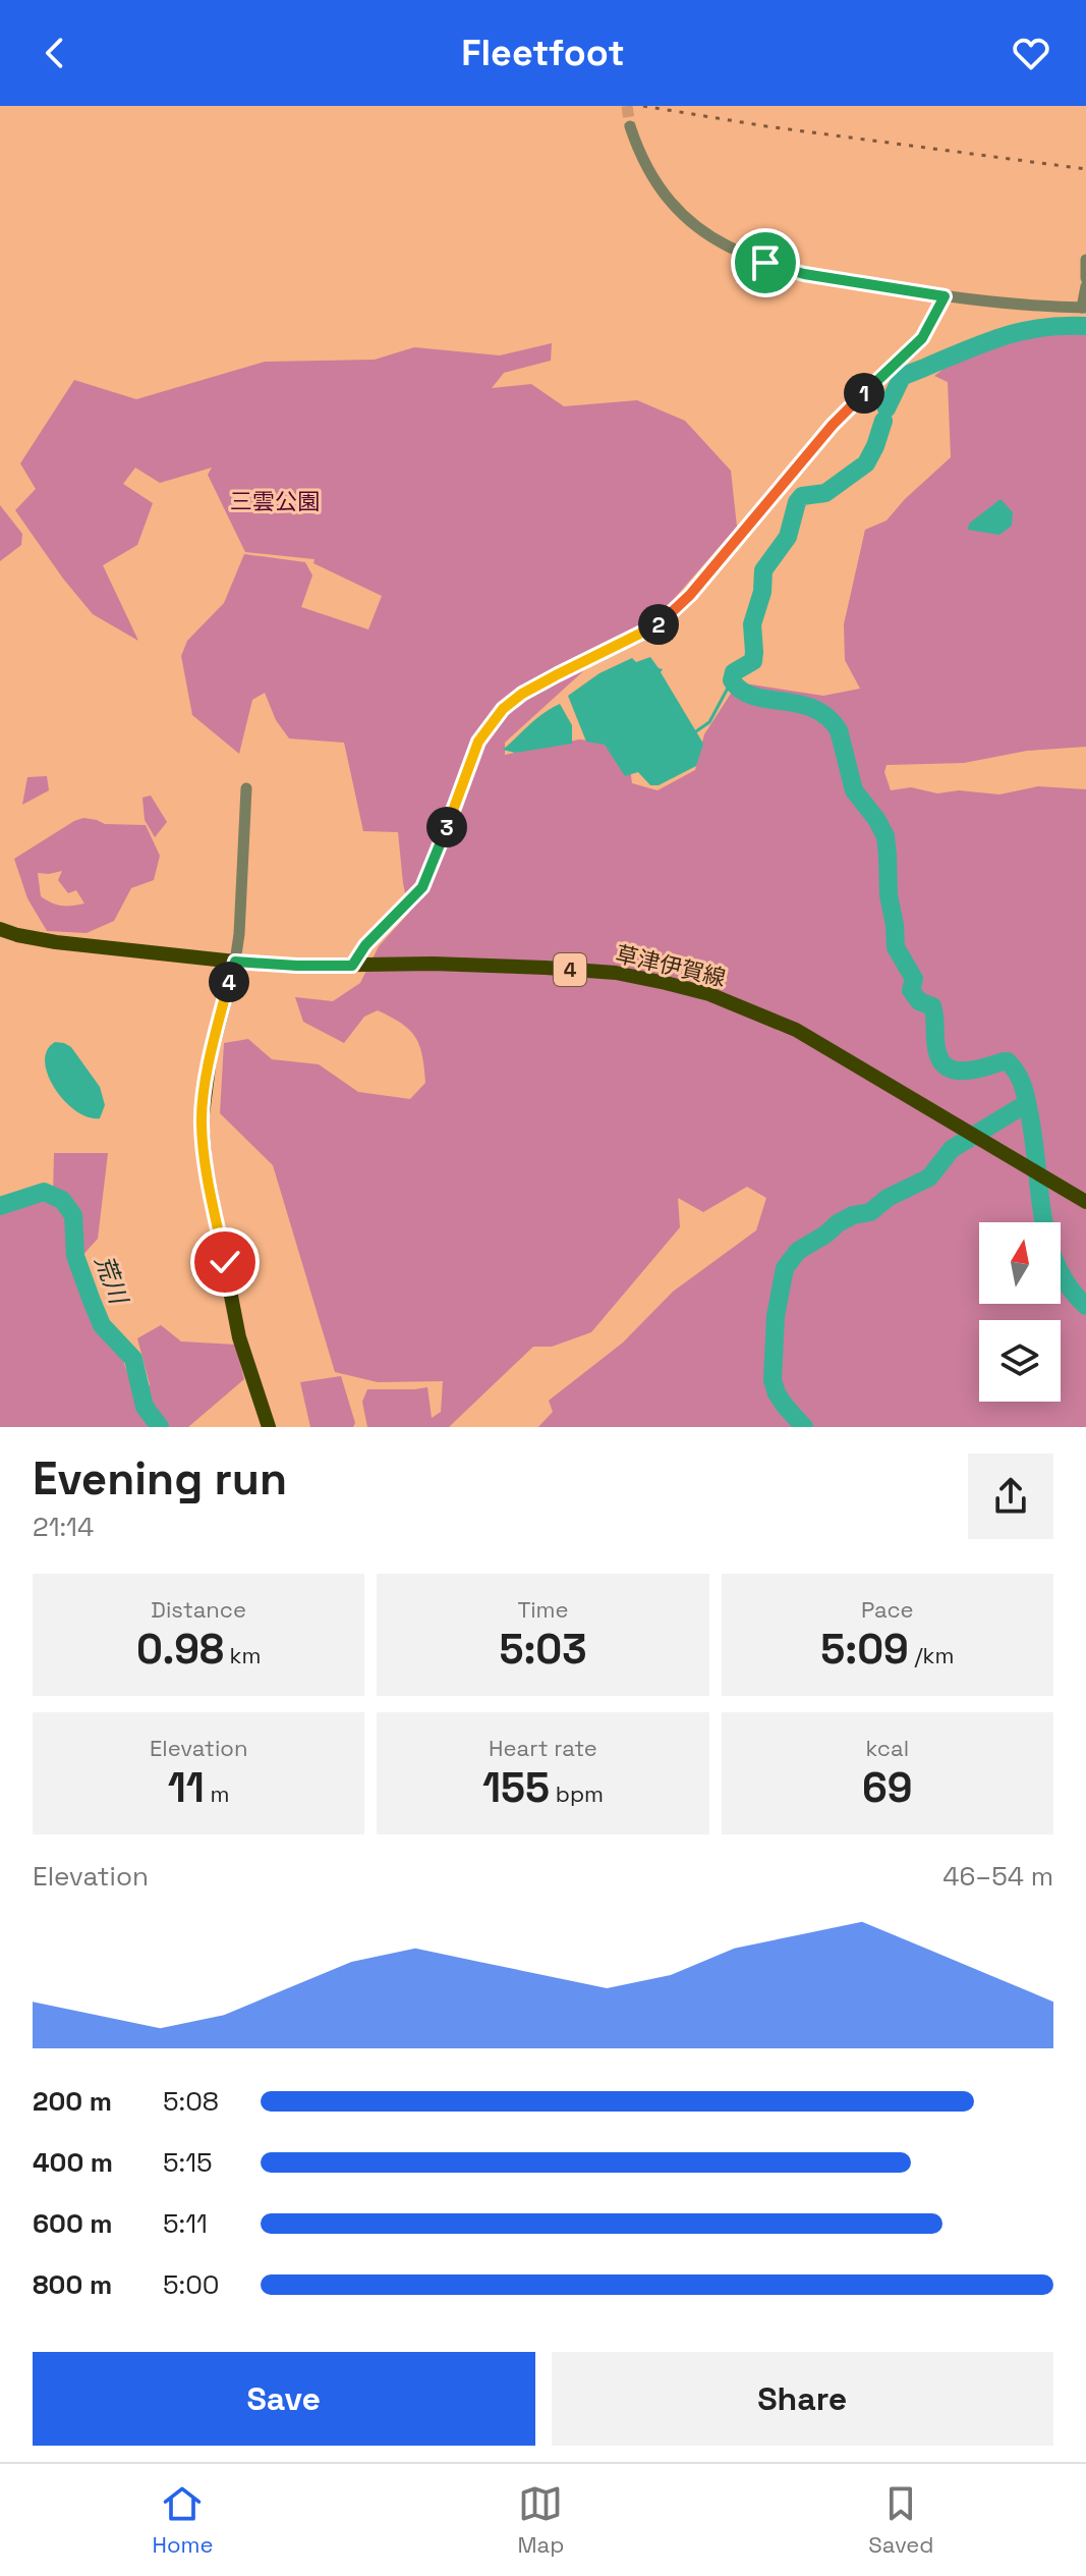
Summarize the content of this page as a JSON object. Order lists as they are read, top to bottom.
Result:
{
  "streets": {
    "main road": ["草津伊賀線", "4"]
  },
  "water": ["荒川"],
  "parks": ["三雲公園"],
  "north": "top",
  "page": {
    "header": "Fleetfoot",
    "pins": [
      "1",
      "2",
      "3",
      "4"
    ],
    "heading": ["Evening run", "21:14"],
    "stats": [
      ["Distance", "0.98 km"],
      ["Time", "5:03"],
      ["Pace", "5:09 /km"],
      ["Elevation", "11 m"],
      ["Heart rate", "155 bpm"],
      ["kcal", "69"]
    ],
    "chart": ["Elevation", "46–54 m"],
    "list": [
      {
        "name": "200 m",
        "note": "5:08"
      },
      {
        "name": "400 m",
        "note": "5:15"
      },
      {
        "name": "600 m",
        "note": "5:11"
      },
      {
        "name": "800 m",
        "note": "5:00"
      }
    ],
    "buttons": ["Save", "Share"],
    "tabs": ["Home", "Map", "Saved"]
  }
}
